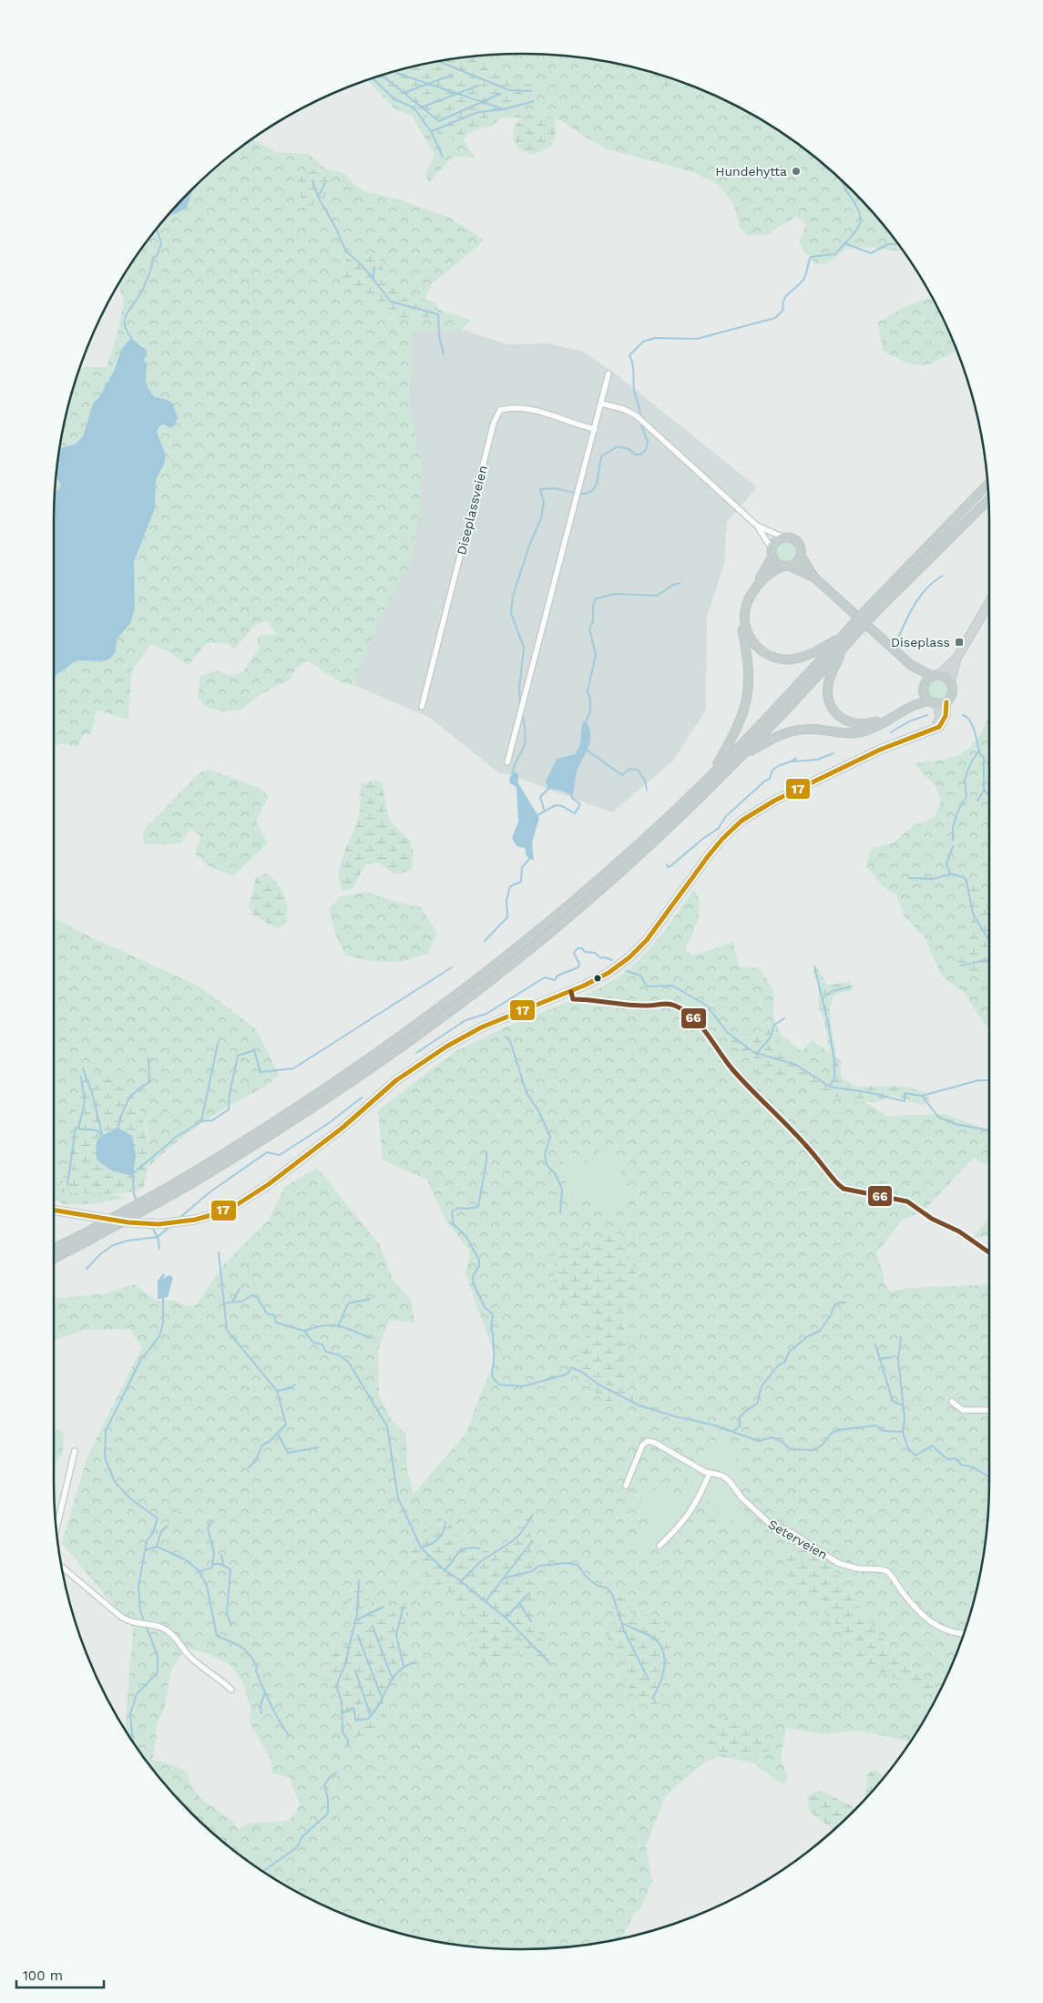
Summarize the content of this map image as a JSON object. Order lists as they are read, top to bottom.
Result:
{
  "streets": {
    "street": ["Diseplassveien", "Seterveien"]
  },
  "places": {
    "other": ["Hundehytta"],
    "transit": ["Diseplass"]
  },
  "lines": ["transit line 17", "transit line 66"],
  "scale_bar": "100 m"
}
